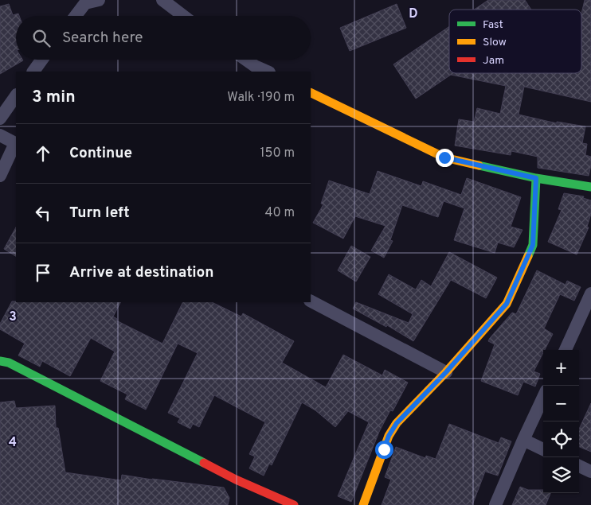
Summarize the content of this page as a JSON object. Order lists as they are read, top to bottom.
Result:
{
  "legend": ["Fast", "Slow", "Jam"],
  "page": {
    "search": "Search here",
    "heading": ["3 min", "Walk · 190 m"],
    "list": [
      ["Continue", "150 m"],
      ["Turn left", "40 m"],
      "Arrive at destination"
    ],
    "map_buttons": ["+", "−"]
  },
  "grid": {
    "columns": ["D"],
    "rows": ["3", "4"]
  }
}
